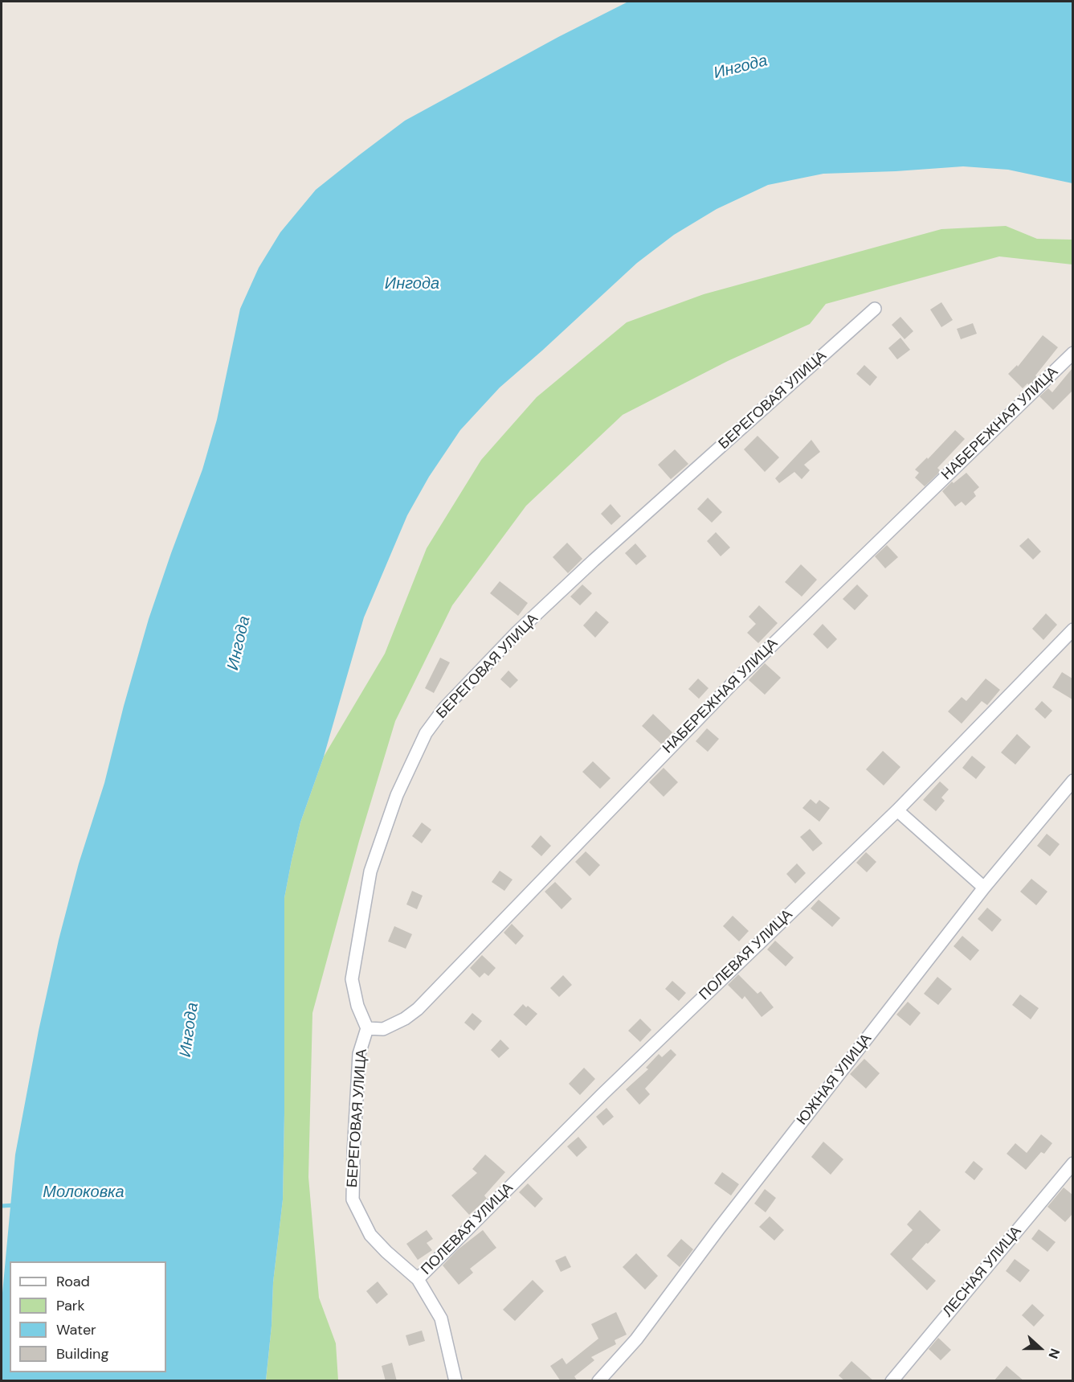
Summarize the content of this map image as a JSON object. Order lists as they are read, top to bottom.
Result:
{
  "streets": {
    "street": [
      "БЕРЕГОВАЯ УЛИЦА",
      "НАБЕРЕЖНАЯ УЛИЦА",
      "ПОЛЕВАЯ УЛИЦА",
      "ЮЖНАЯ УЛИЦА",
      "ЛЕСНАЯ УЛИЦА"
    ]
  },
  "crossings": [
    ["БЕРЕГОВАЯ УЛИЦА", "НАБЕРЕЖНАЯ УЛИЦА"],
    ["БЕРЕГОВАЯ УЛИЦА", "ПОЛЕВАЯ УЛИЦА"]
  ],
  "water": ["Ингода", "Молоковка"],
  "legend": [
    "Road",
    "Park",
    "Water",
    "Building"
  ],
  "north": "right"
}
